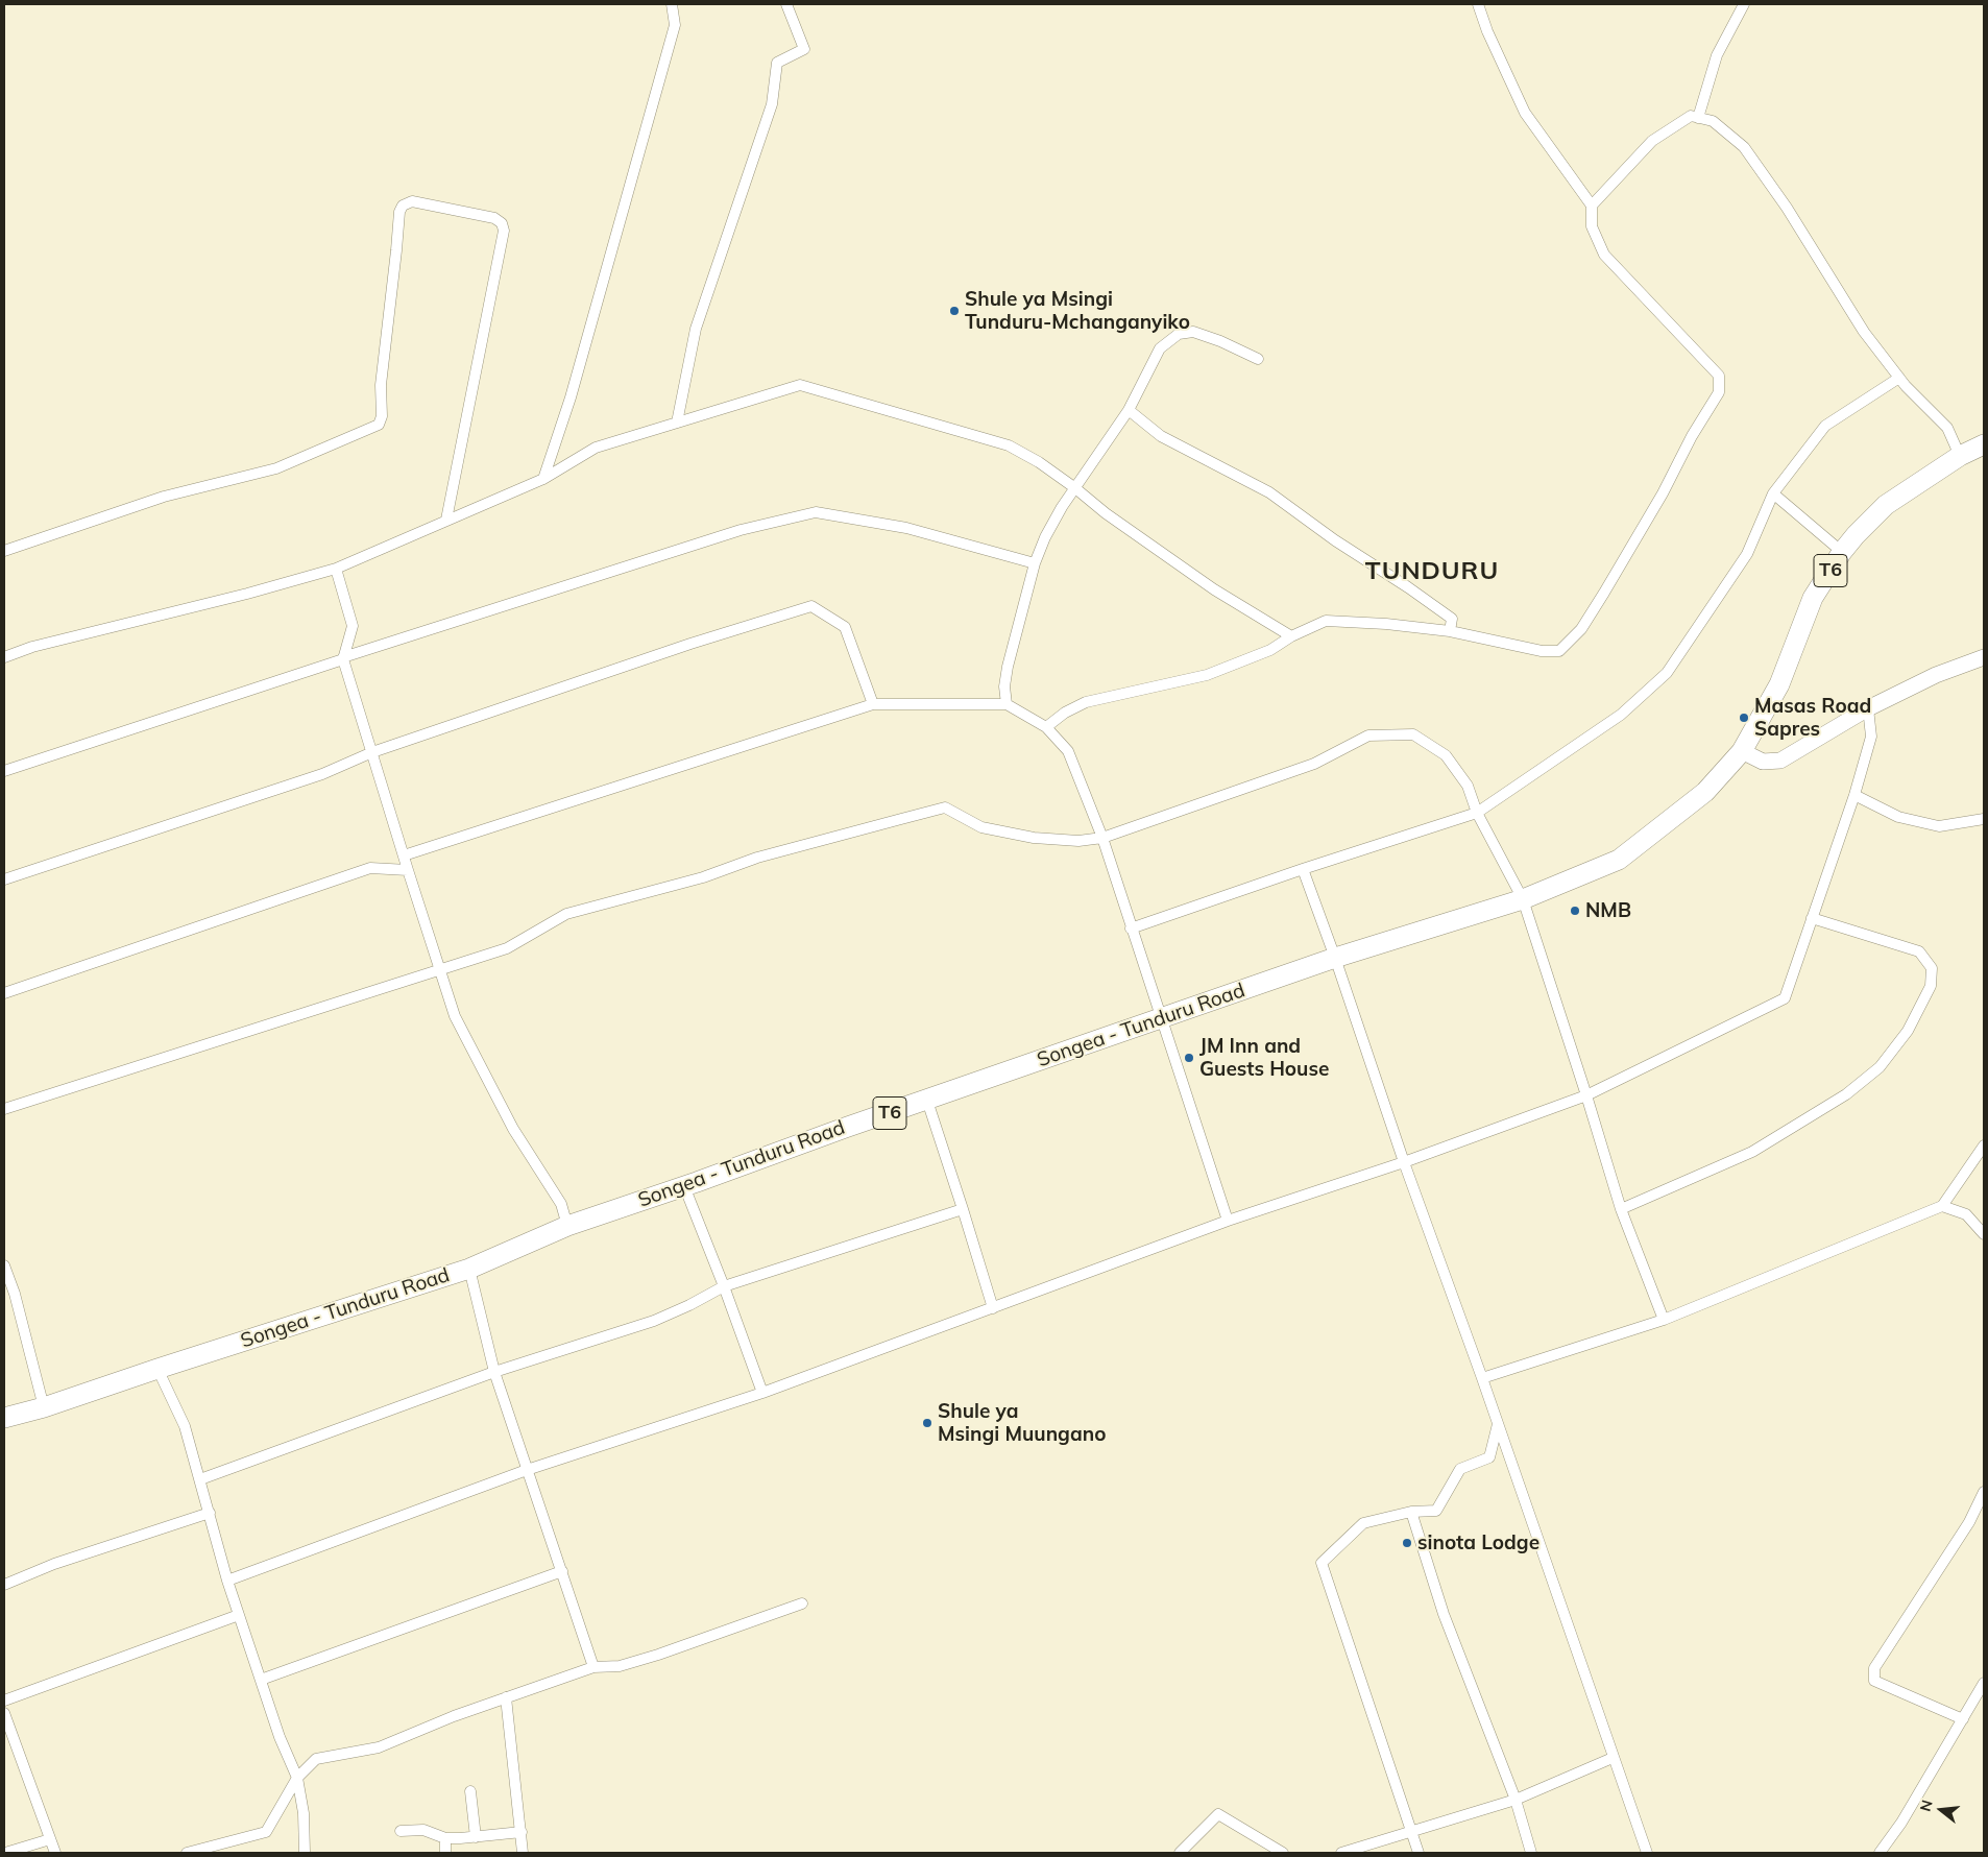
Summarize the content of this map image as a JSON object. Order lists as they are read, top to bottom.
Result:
{
  "streets": {
    "highway": ["T6", "Songea - Tunduru Road"]
  },
  "crossings": [
    ["T6", "Songea - Tunduru Road"]
  ],
  "districts": ["TUNDURU"],
  "places": [
    "Shule ya Msingi Tunduru-Mchanganyiko",
    "Masas Road Sapres",
    "NMB",
    "JM Inn and Guests House",
    "Shule ya Msingi Muungano",
    "sinota Lodge"
  ],
  "north": "left"
}
